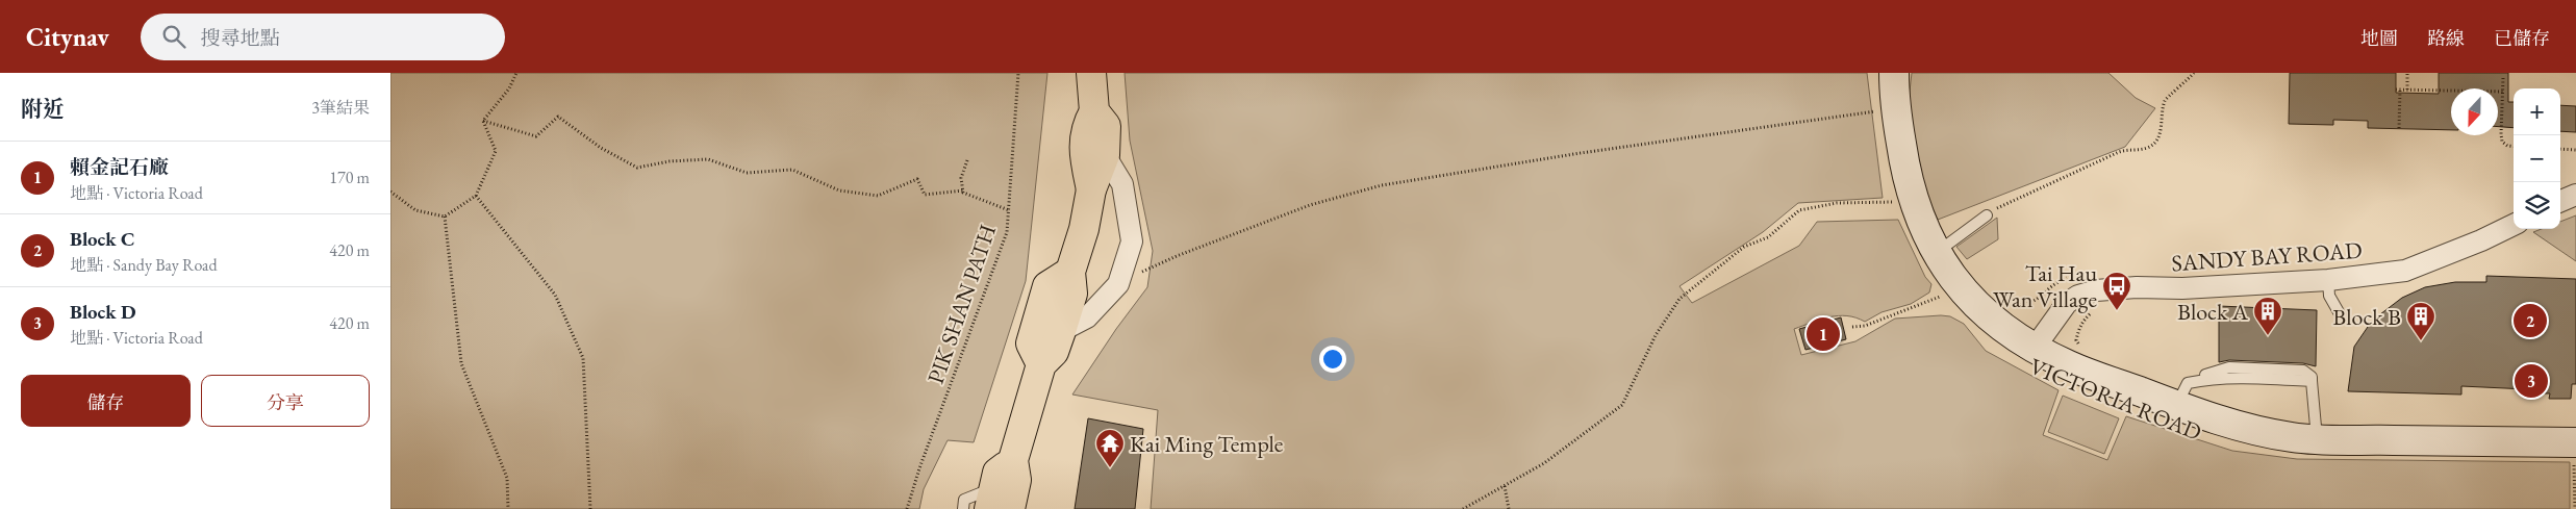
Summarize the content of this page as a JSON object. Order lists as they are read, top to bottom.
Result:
{
  "streets": {
    "main road": ["VICTORIA ROAD"],
    "street": ["SANDY BAY ROAD"],
    "path": ["PIK SHAN PATH"]
  },
  "crossings": [
    ["SANDY BAY ROAD", "VICTORIA ROAD"]
  ],
  "places": {
    "bus stop": ["Tai Hau Wan Village"],
    "building": ["Block A", "Block B"],
    "temple": ["Kai Ming Temple"]
  },
  "north": "bottom",
  "page": {
    "header": "Citynav",
    "search": "搜尋地點",
    "nav": ["地圖", "路線", "已儲存"],
    "heading": ["附近", "3筆結果"],
    "map_buttons": ["+", "−"],
    "list": [
      {
        "mark": "1",
        "name": "賴金記石廠",
        "note": "地點 · Victoria Road",
        "value": "170 m"
      },
      {
        "mark": "2",
        "name": "Block C",
        "note": "地點 · Sandy Bay Road",
        "value": "420 m"
      },
      {
        "mark": "3",
        "name": "Block D",
        "note": "地點 · Victoria Road",
        "value": "420 m"
      }
    ],
    "pins": ["2", "1", "3"],
    "buttons": ["儲存", "分享"]
  }
}
